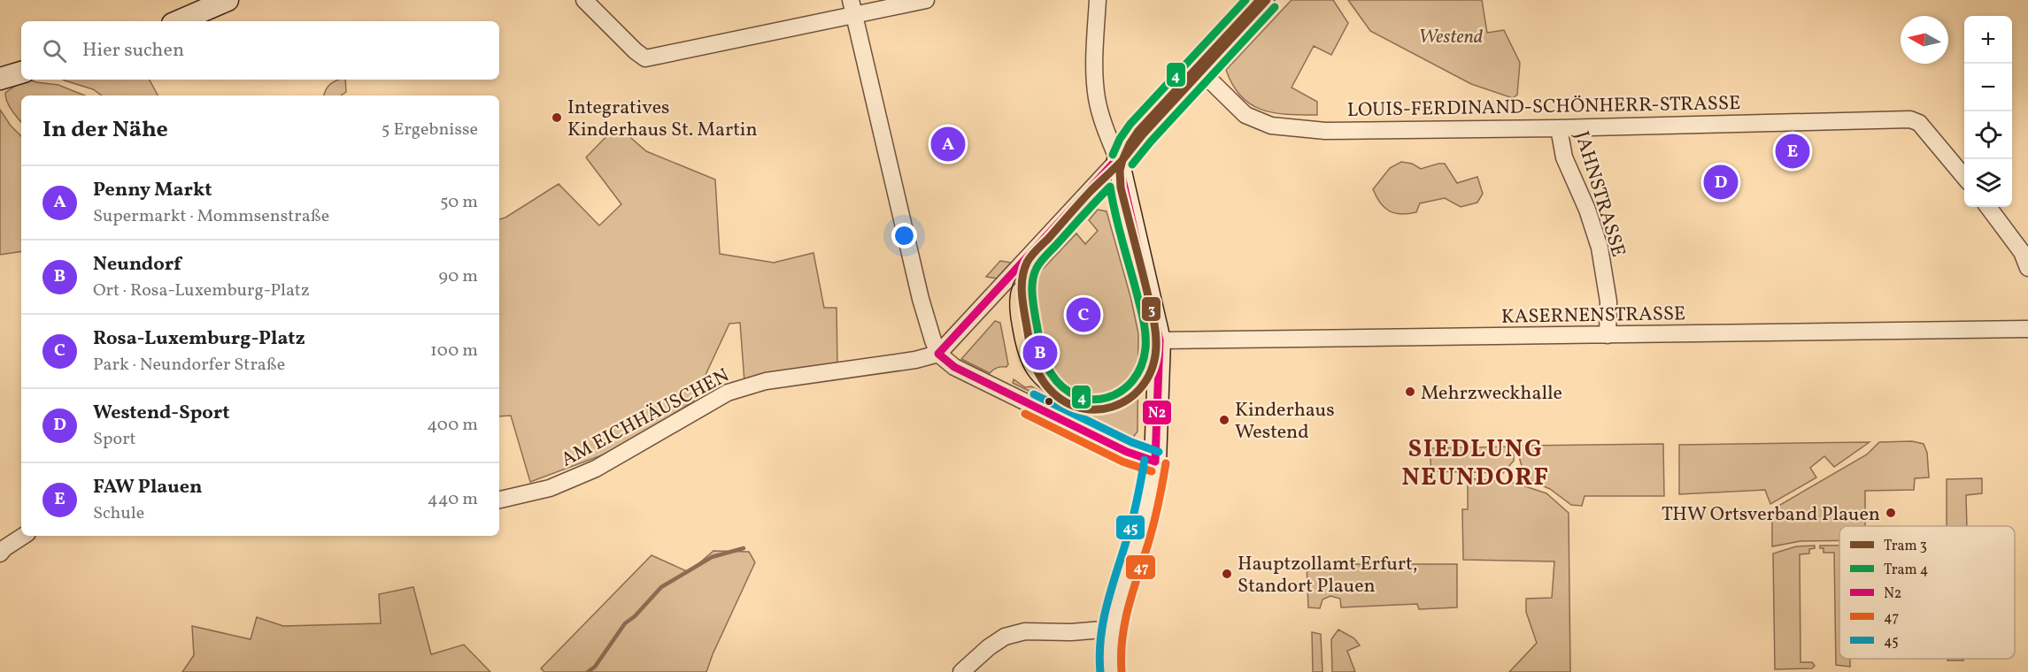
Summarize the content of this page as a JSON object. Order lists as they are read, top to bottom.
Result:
{
  "streets": {
    "street": [
      "LOUIS-FERDINAND-SCHÖNHERR-STRASSE",
      "JAHNSTRASSE",
      "KASERNENSTRASSE",
      "AM EICHHÄUSCHEN"
    ]
  },
  "crossings": [
    ["LOUIS-FERDINAND-SCHÖNHERR-STRASSE", "JAHNSTRASSE"],
    ["JAHNSTRASSE", "KASERNENSTRASSE"]
  ],
  "districts": ["SIEDLUNG NEUNDORF"],
  "parks": ["Westend"],
  "places": [
    "Integratives Kinderhaus St. Martin",
    "Mehrzweckhalle",
    "Kinderhaus Westend",
    "THW Ortsverband Plauen",
    "Hauptzollamt Erfurt, Standort Plauen"
  ],
  "lines": [
    "tram line 3",
    "tram line 4",
    "transit line N2",
    "transit line 45",
    "transit line 47"
  ],
  "legend": [
    "Tram 3",
    "Tram 4",
    "N2",
    "47",
    "45"
  ],
  "north": "left",
  "page": {
    "map_buttons": ["+", "−"],
    "search": "Hier suchen",
    "heading": ["In der Nähe", "5 Ergebnisse"],
    "pins": [
      "A",
      "E",
      "D",
      "C",
      "B"
    ],
    "list": [
      {
        "mark": "A",
        "name": "Penny Markt",
        "note": "Supermarkt · Mommsenstraße",
        "value": "50 m"
      },
      {
        "mark": "B",
        "name": "Neundorf",
        "note": "Ort · Rosa-Luxemburg-Platz",
        "value": "90 m"
      },
      {
        "mark": "C",
        "name": "Rosa-Luxemburg-Platz",
        "note": "Park · Neundorfer Straße",
        "value": "100 m"
      },
      {
        "mark": "D",
        "name": "Westend-Sport",
        "note": "Sport",
        "value": "400 m"
      },
      {
        "mark": "E",
        "name": "FAW Plauen",
        "note": "Schule",
        "value": "440 m"
      }
    ]
  }
}
